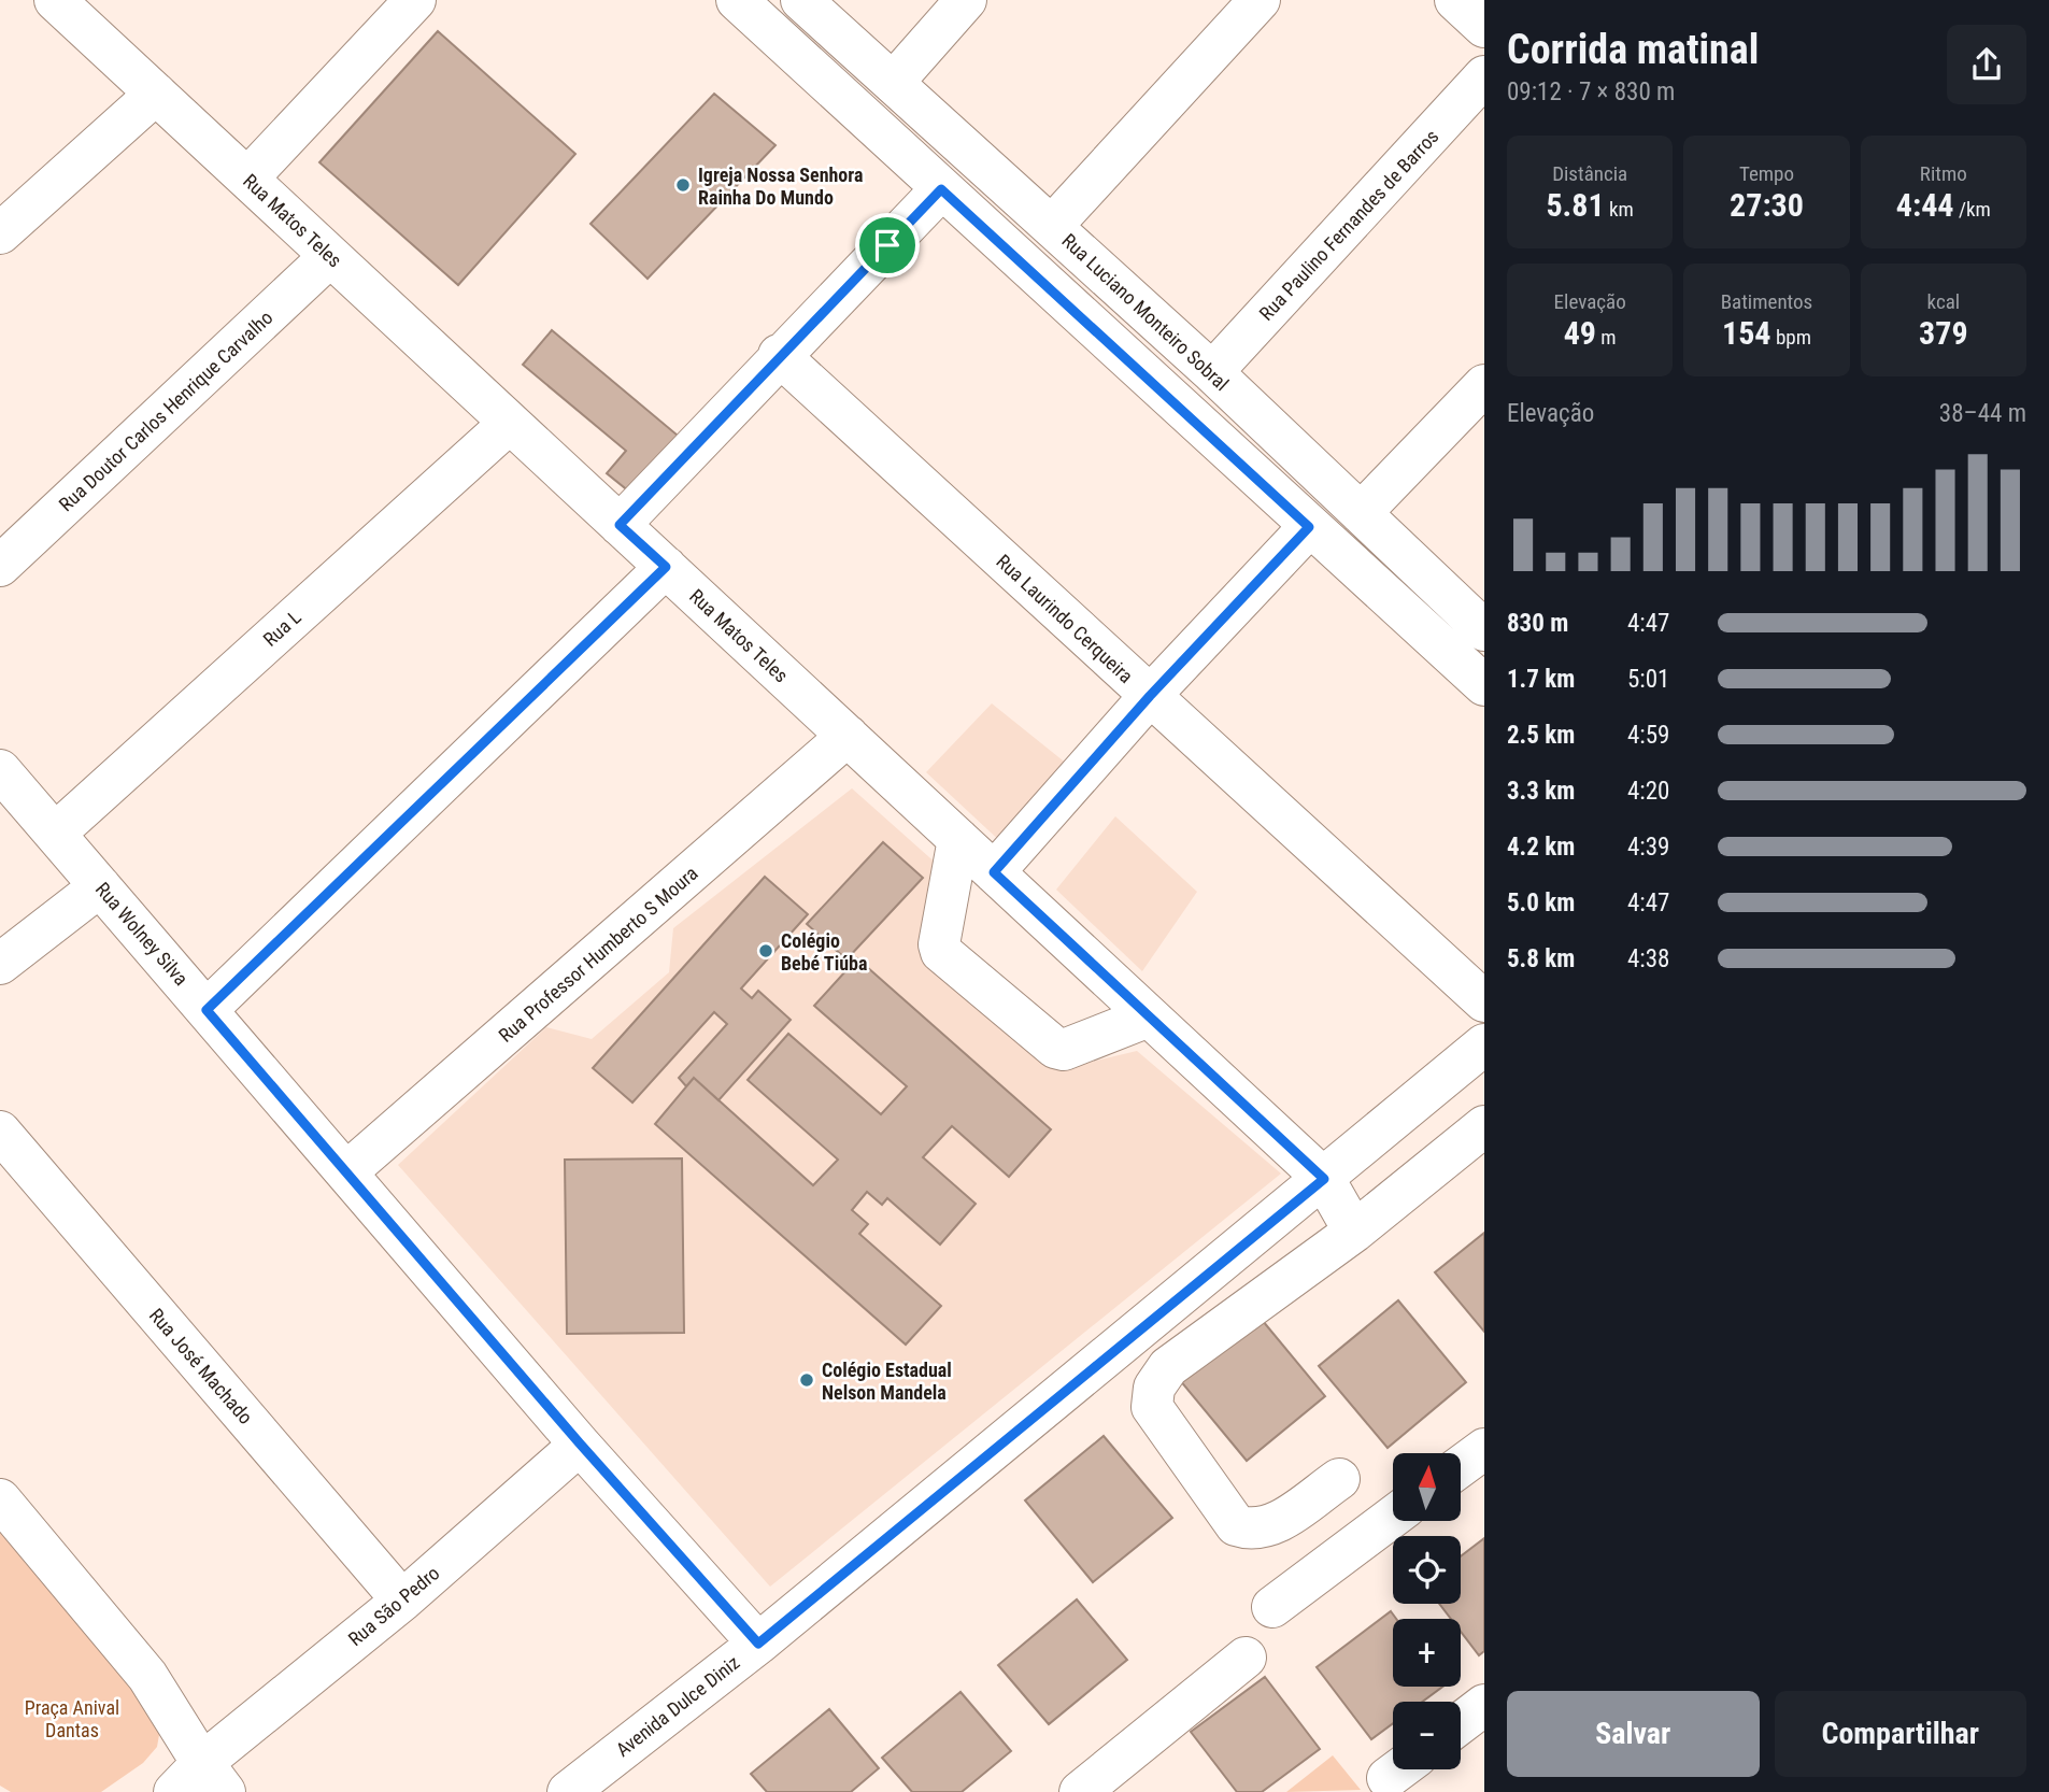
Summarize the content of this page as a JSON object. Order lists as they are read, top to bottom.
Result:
{
  "streets": {
    "street": [
      "Rua Matos Teles",
      "Rua Paulino Fernandes de Barros",
      "Rua Luciano Monteiro Sobral",
      "Rua Doutor Carlos Henrique Carvalho",
      "Rua Laurindo Cerqueira",
      "Rua L",
      "Rua Wolney Silva",
      "Rua Professor Humberto S Moura",
      "Rua José Machado",
      "Rua São Pedro",
      "Avenida Dulce Diniz"
    ]
  },
  "crossings": [
    ["Rua Matos Teles", "Rua Doutor Carlos Henrique Carvalho"],
    ["Rua Matos Teles", "Rua L"],
    ["Rua Matos Teles", "Rua Professor Humberto S Moura"],
    ["Rua Matos Teles", "Avenida Dulce Diniz"],
    ["Rua Paulino Fernandes de Barros", "Rua Luciano Monteiro Sobral"],
    ["Rua L", "Rua Wolney Silva"],
    ["Rua Wolney Silva", "Rua Professor Humberto S Moura"],
    ["Rua Wolney Silva", "Rua São Pedro"],
    ["Rua Wolney Silva", "Avenida Dulce Diniz"],
    ["Rua José Machado", "Rua São Pedro"]
  ],
  "parks": ["Praça Anival Dantas"],
  "places": ["Igreja Nossa Senhora Rainha Do Mundo", "Colégio Bebé Tiúba", "Colégio Estadual Nelson Mandela"],
  "north": "top",
  "page": {
    "heading": ["Corrida matinal", "09:12 · 7 × 830 m"],
    "stats": [
      ["Distância", "5.81 km"],
      ["Tempo", "27:30"],
      ["Ritmo", "4:44 /km"],
      ["Elevação", "49 m"],
      ["Batimentos", "154 bpm"],
      ["kcal", "379"]
    ],
    "chart": ["Elevação", "38–44 m"],
    "list": [
      {
        "name": "830 m",
        "note": "4:47"
      },
      {
        "name": "1.7 km",
        "note": "5:01"
      },
      {
        "name": "2.5 km",
        "note": "4:59"
      },
      {
        "name": "3.3 km",
        "note": "4:20"
      },
      {
        "name": "4.2 km",
        "note": "4:39"
      },
      {
        "name": "5.0 km",
        "note": "4:47"
      },
      {
        "name": "5.8 km",
        "note": "4:38"
      }
    ],
    "map_buttons": ["+", "−"],
    "buttons": ["Salvar", "Compartilhar"]
  }
}
